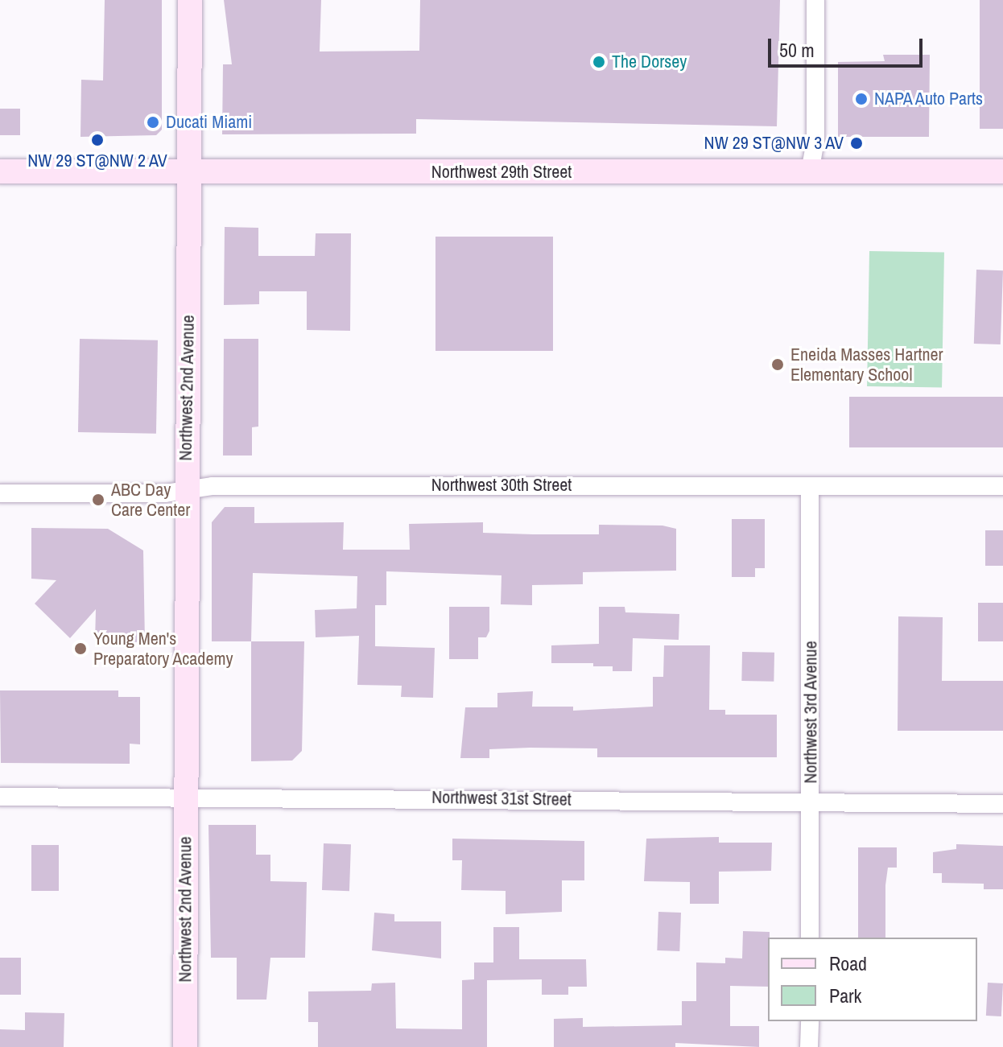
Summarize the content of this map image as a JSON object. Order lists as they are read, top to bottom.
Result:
{
  "streets": {
    "street": [
      "Northwest 29th Street",
      "Northwest 2nd Avenue",
      "Northwest 30th Street",
      "Northwest 3rd Avenue",
      "Northwest 31st Street"
    ]
  },
  "crossings": [
    ["Northwest 29th Street", "Northwest 2nd Avenue"],
    ["Northwest 2nd Avenue", "Northwest 30th Street"],
    ["Northwest 2nd Avenue", "Northwest 31st Street"],
    ["Northwest 30th Street", "Northwest 3rd Avenue"],
    ["Northwest 3rd Avenue", "Northwest 31st Street"]
  ],
  "places": [
    "The Dorsey",
    "NAPA Auto Parts",
    "Ducati Miami",
    "NW 29 ST@NW 2 AV",
    "NW 29 ST@NW 3 AV",
    "Eneida Masses Hartner Elementary School",
    "ABC Day Care Center",
    "Young Men's Preparatory Academy"
  ],
  "legend": ["Road", "Park"],
  "scale_bar": "50 m"
}
